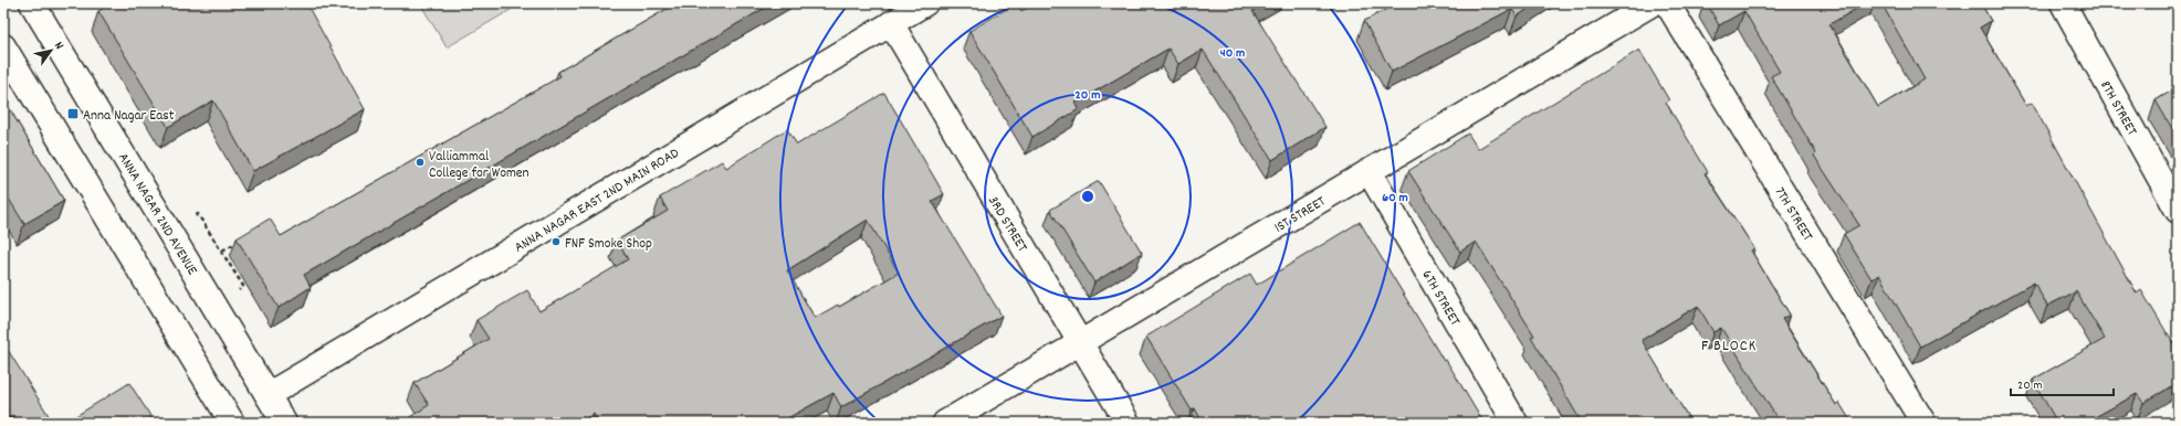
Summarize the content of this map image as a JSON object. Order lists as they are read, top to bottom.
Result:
{
  "streets": {
    "street": [
      "8TH STREET",
      "ANNA NAGAR EAST 2ND MAIN ROAD",
      "ANNA NAGAR 2ND AVENUE",
      "1ST STREET",
      "7TH STREET",
      "3RD STREET",
      "6TH STREET"
    ]
  },
  "crossings": [
    ["ANNA NAGAR EAST 2ND MAIN ROAD", "ANNA NAGAR 2ND AVENUE"],
    ["ANNA NAGAR EAST 2ND MAIN ROAD", "3RD STREET"],
    ["1ST STREET", "3RD STREET"],
    ["1ST STREET", "6TH STREET"]
  ],
  "districts": ["F BLOCK"],
  "places": {
    "transit": ["Anna Nagar East"],
    "other": ["Valliammal College for Women", "FNF Smoke Shop"]
  },
  "scale_bar": "20 m",
  "north": "top right",
  "rings": ["40 m", "20 m", "60 m"]
}
